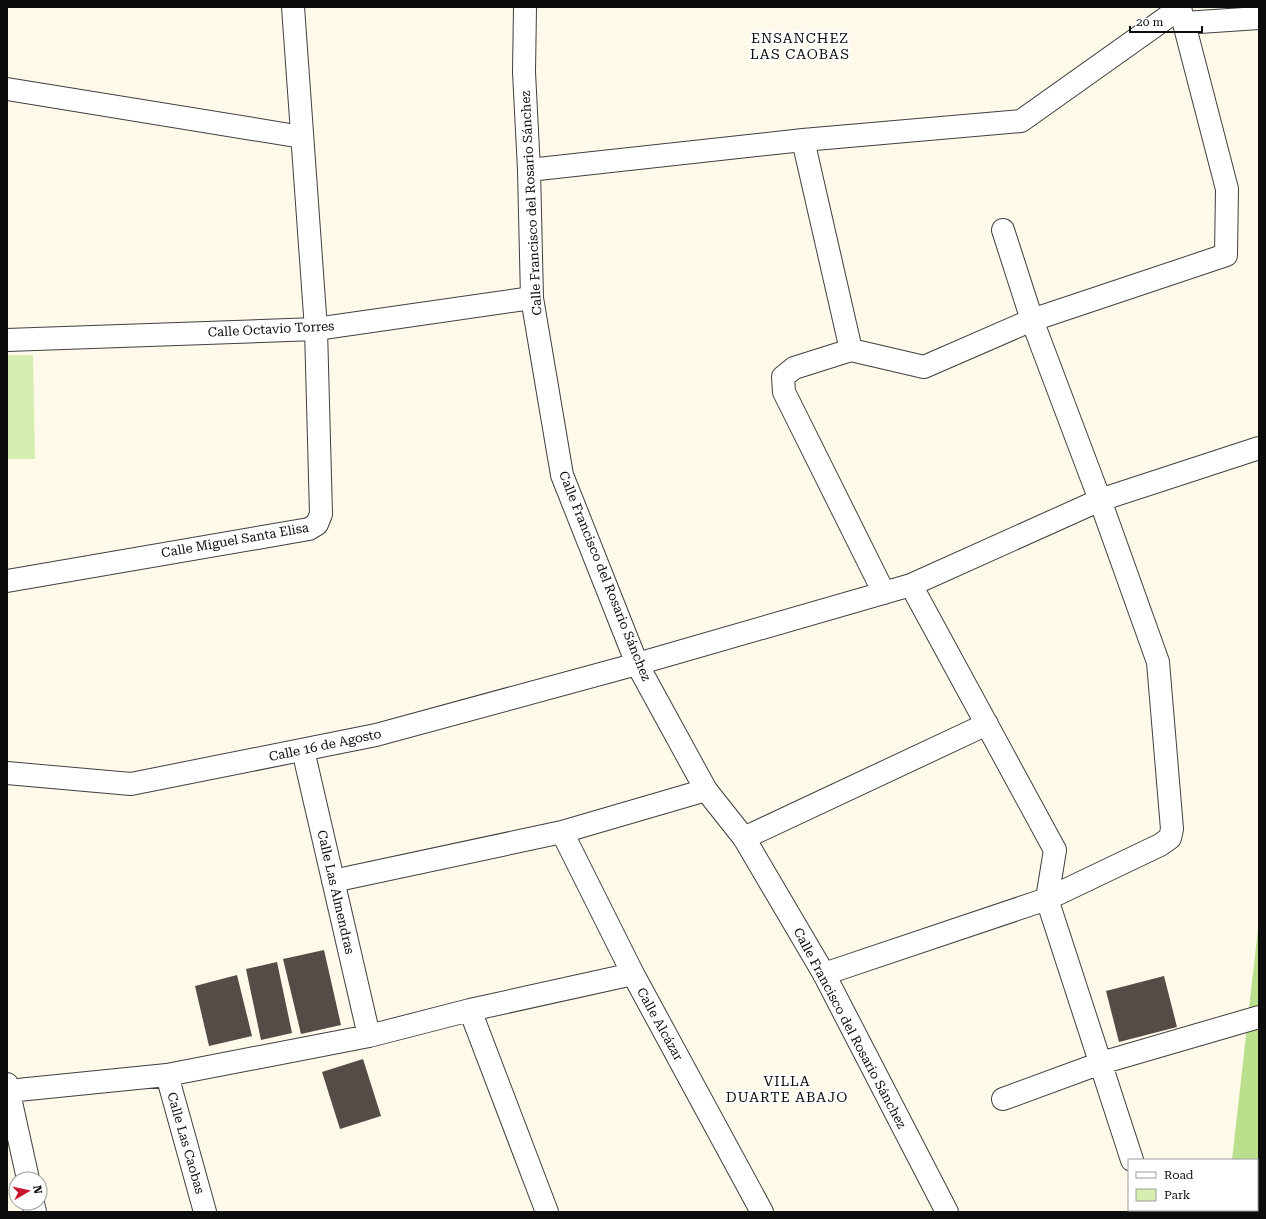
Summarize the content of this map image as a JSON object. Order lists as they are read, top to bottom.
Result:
{
  "streets": {
    "street": [
      "Calle Francisco del Rosario Sánchez",
      "Calle Octavio Torres",
      "Calle Miguel Santa Elisa",
      "Calle 16 de Agosto",
      "Calle Las Almendras",
      "Calle Alcázar",
      "Calle Las Caobas"
    ]
  },
  "crossings": [
    ["Calle Francisco del Rosario Sánchez", "Calle Octavio Torres"],
    ["Calle Francisco del Rosario Sánchez", "Calle 16 de Agosto"],
    ["Calle Octavio Torres", "Calle Miguel Santa Elisa"],
    ["Calle 16 de Agosto", "Calle Las Almendras"]
  ],
  "districts": ["ENSANCHEZ LAS CAOBAS", "VILLA DUARTE ABAJO"],
  "legend": ["Road", "Park"],
  "scale_bar": "20 m",
  "north": "right"
}
